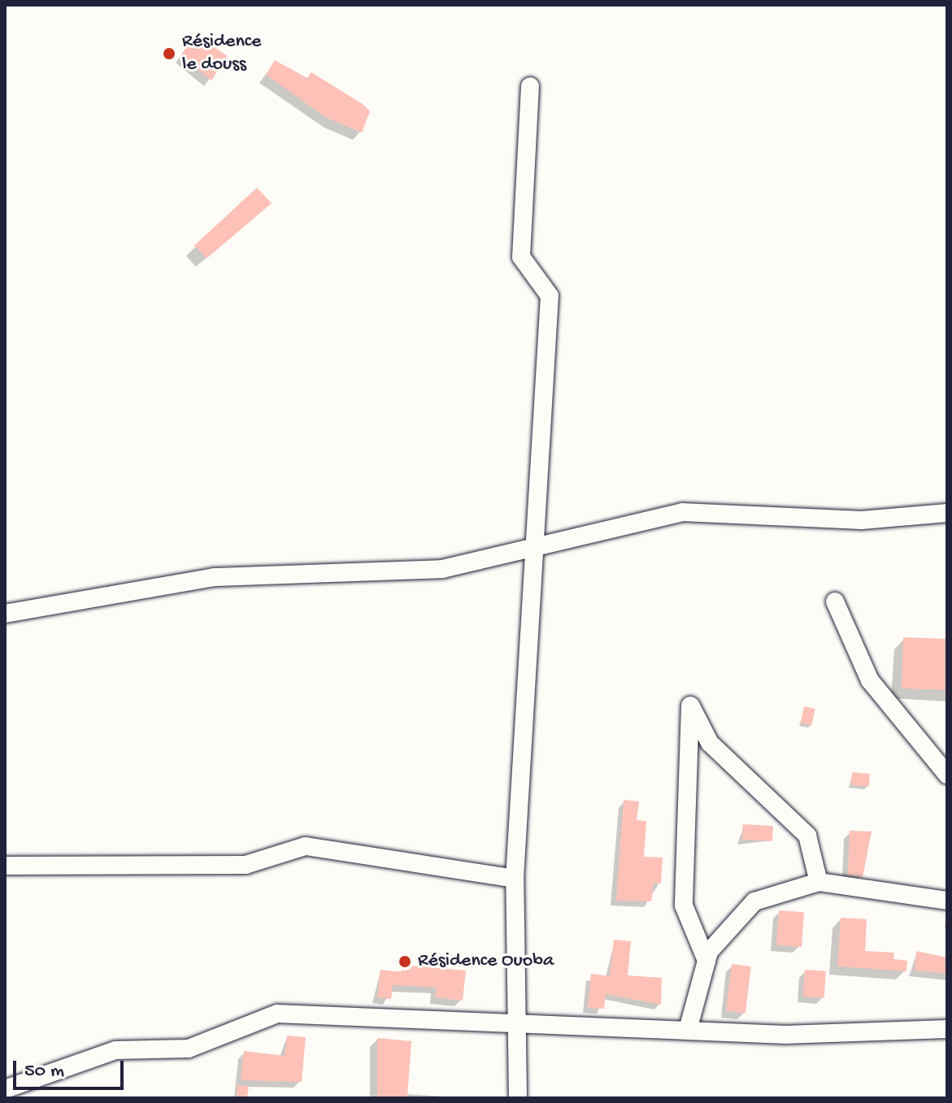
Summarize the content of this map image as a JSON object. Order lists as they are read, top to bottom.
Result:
{
  "places": ["Résidence le douss", "Résidence Ouoba"],
  "scale_bar": "50 m"
}
